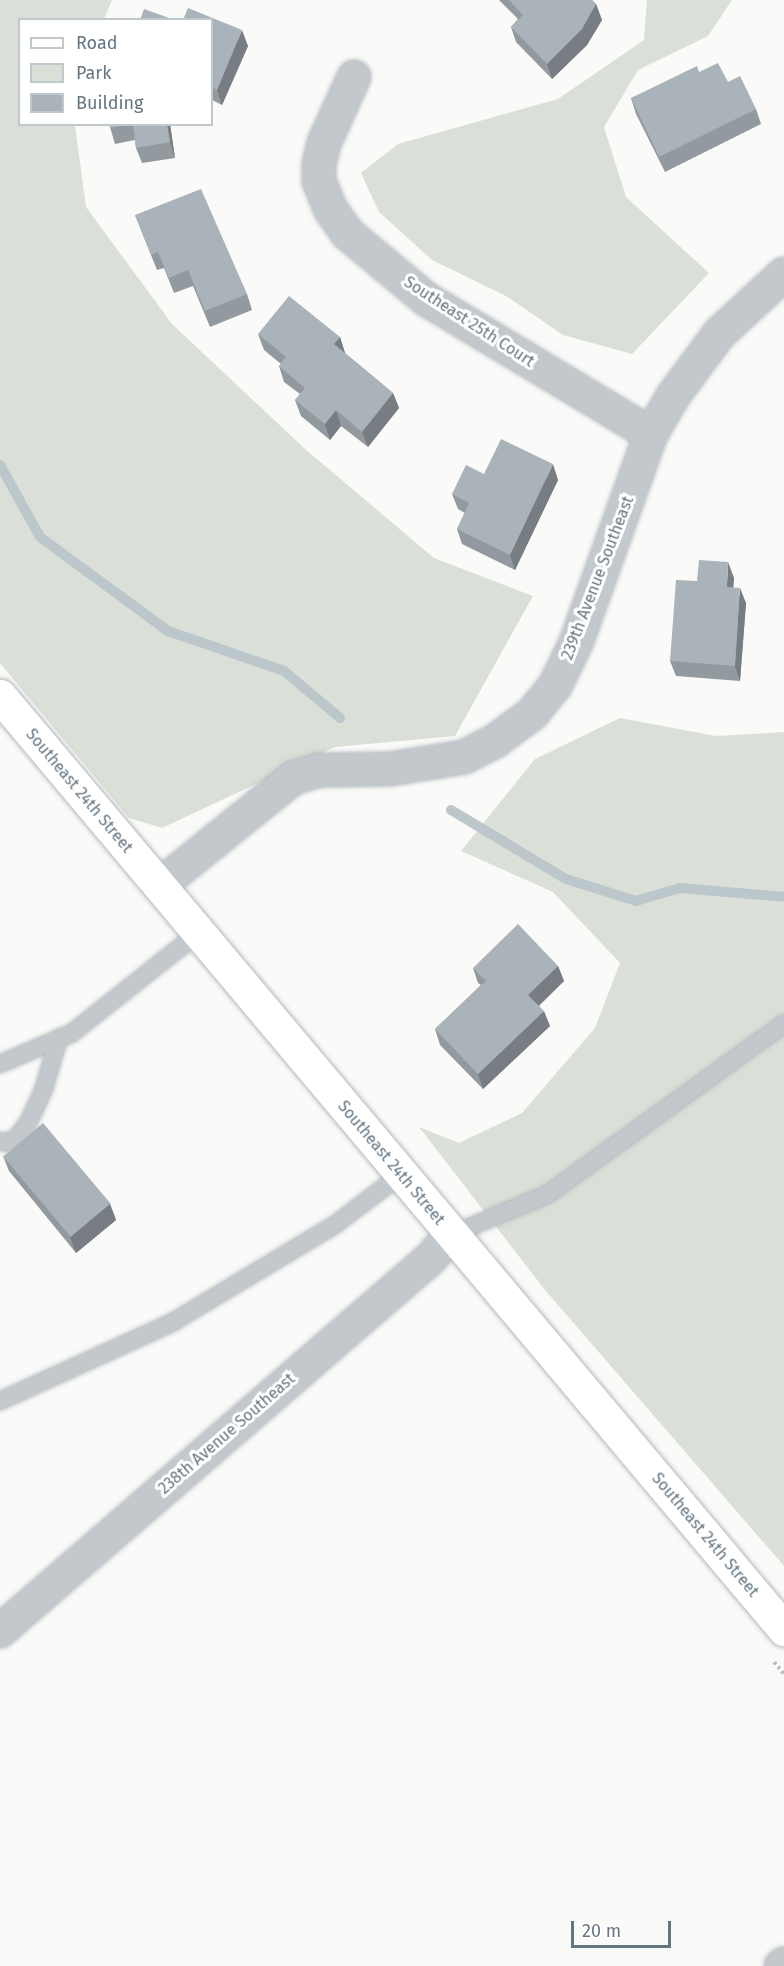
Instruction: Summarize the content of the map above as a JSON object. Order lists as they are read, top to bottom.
{
  "streets": {
    "street": [
      "Southeast 25th Court",
      "239th Avenue Southeast",
      "Southeast 24th Street",
      "238th Avenue Southeast"
    ]
  },
  "crossings": [
    ["Southeast 25th Court", "239th Avenue Southeast"],
    ["239th Avenue Southeast", "Southeast 24th Street"],
    ["Southeast 24th Street", "238th Avenue Southeast"]
  ],
  "legend": ["Road", "Park", "Building"],
  "scale_bar": "20 m"
}
